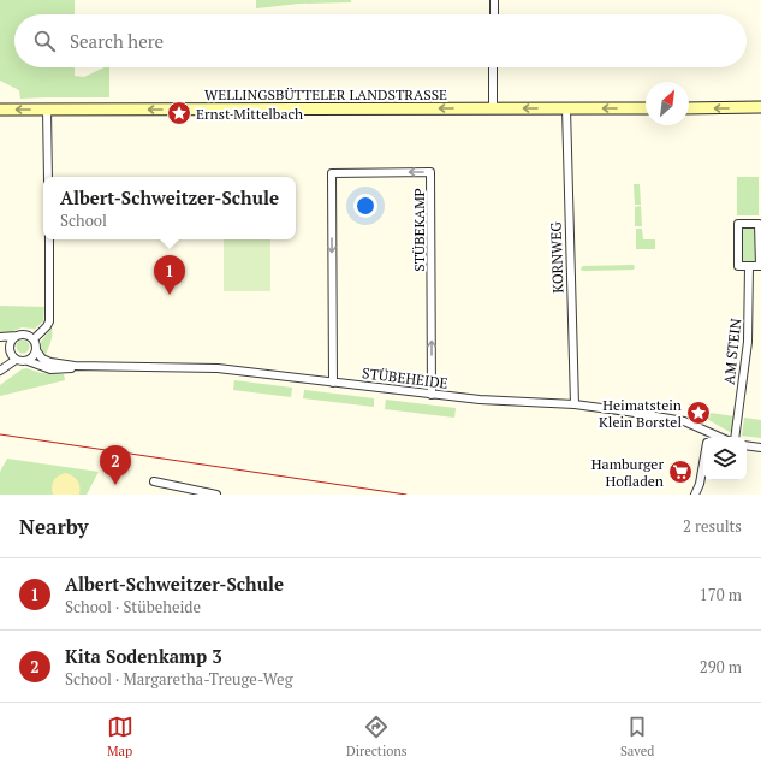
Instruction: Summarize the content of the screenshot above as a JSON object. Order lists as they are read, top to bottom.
{
  "streets": {
    "main road": ["WELLINGSBÜTTELER LANDSTRASSE"],
    "street": [
      "STÜBEKAMP",
      "KORNWEG",
      "AM STEIN",
      "STÜBEHEIDE"
    ]
  },
  "crossings": [
    ["WELLINGSBÜTTELER LANDSTRASSE", "KORNWEG"],
    ["STÜBEKAMP", "STÜBEHEIDE"],
    ["KORNWEG", "STÜBEHEIDE"]
  ],
  "one_way": ["WELLINGSBÜTTELER LANDSTRASSE"],
  "places": {
    "place": ["Ernst Mittelbach", "Heimatstein Klein Borstel"],
    "supermarket": ["Hamburger Hofladen"]
  },
  "north": "top right",
  "page": {
    "search": "Search here",
    "popup": ["Albert-Schweitzer-Schule", "School"],
    "pins": ["1", "2"],
    "heading": ["Nearby", "2 results"],
    "list": [
      {
        "mark": "1",
        "name": "Albert-Schweitzer-Schule",
        "note": "School · Stübeheide",
        "value": "170 m"
      },
      {
        "mark": "2",
        "name": "Kita Sodenkamp 3",
        "note": "School · Margaretha-Treuge-Weg",
        "value": "290 m"
      }
    ],
    "nav": ["Map", "Directions", "Saved"]
  }
}
